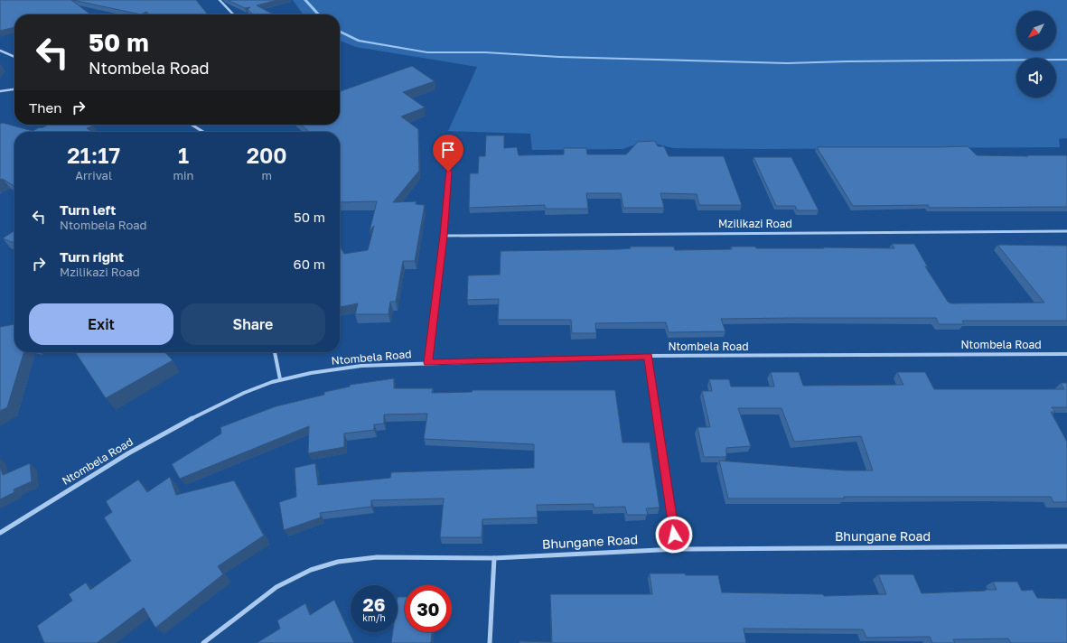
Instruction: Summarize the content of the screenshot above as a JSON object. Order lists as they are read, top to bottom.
{
  "streets": {
    "street": ["Mzilikazi Road", "Ntombela Road", "Bhungane Road"]
  },
  "north": "bottom left",
  "page": {
    "turn": ["50 m", "Ntombela Road"],
    "then": "Then",
    "eta": [
      "21:17",
      "Arrival",
      "1",
      "min",
      "200",
      "m"
    ],
    "list": [
      {
        "name": "Turn left",
        "note": "Ntombela Road",
        "value": "50 m"
      },
      {
        "name": "Turn right",
        "note": "Mzilikazi Road",
        "value": "60 m"
      }
    ],
    "buttons": ["Exit", "Share"],
    "speed": "26 km/h",
    "limit": "30"
  }
}
